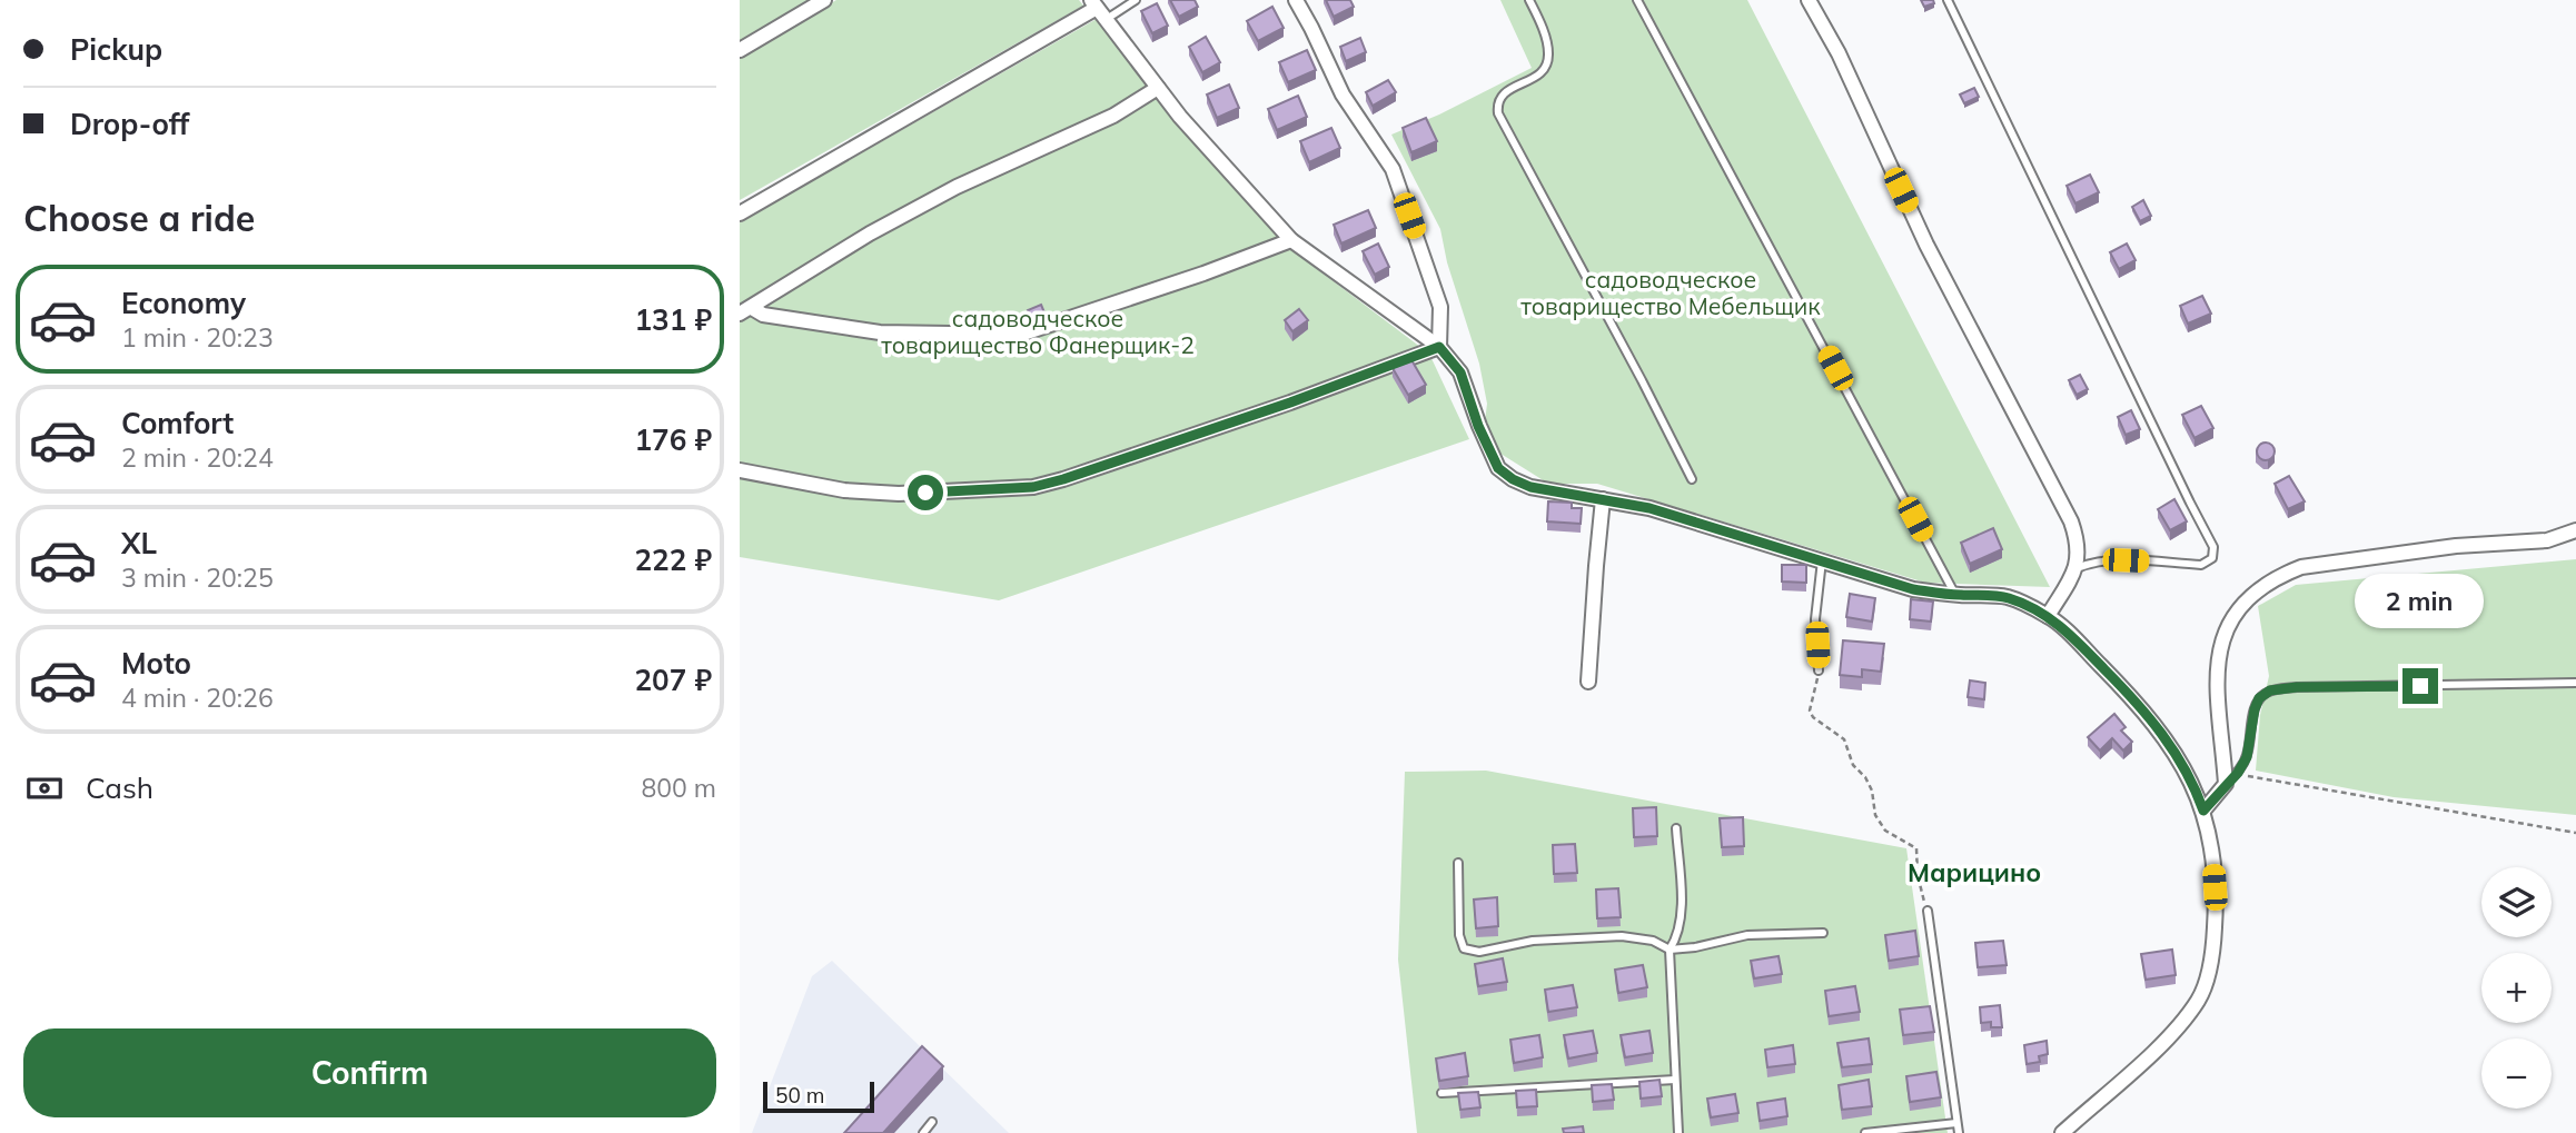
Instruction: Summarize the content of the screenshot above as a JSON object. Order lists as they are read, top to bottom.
{
  "districts": ["Марицино"],
  "parks": ["садоводческое товарищество Мебельщик", "садоводческое товарищество Фанерщик-2"],
  "scale_bar": "50 m",
  "page": {
    "banner": ["Pickup", "Drop-off"],
    "heading": "Choose a ride",
    "list": [
      {
        "name": "Economy",
        "note": "1 min · 20:23",
        "value": "131 ₽"
      },
      {
        "name": "Comfort",
        "note": "2 min · 20:24",
        "value": "176 ₽"
      },
      {
        "name": "XL",
        "note": "3 min · 20:25",
        "value": "222 ₽"
      },
      {
        "name": "Moto",
        "note": "4 min · 20:26",
        "value": "207 ₽"
      }
    ],
    "bubble": "2 min",
    "pay": ["Cash", "800 m"],
    "map_buttons": ["+", "−"],
    "buttons": "Confirm",
    "scale": "50 m"
  }
}
